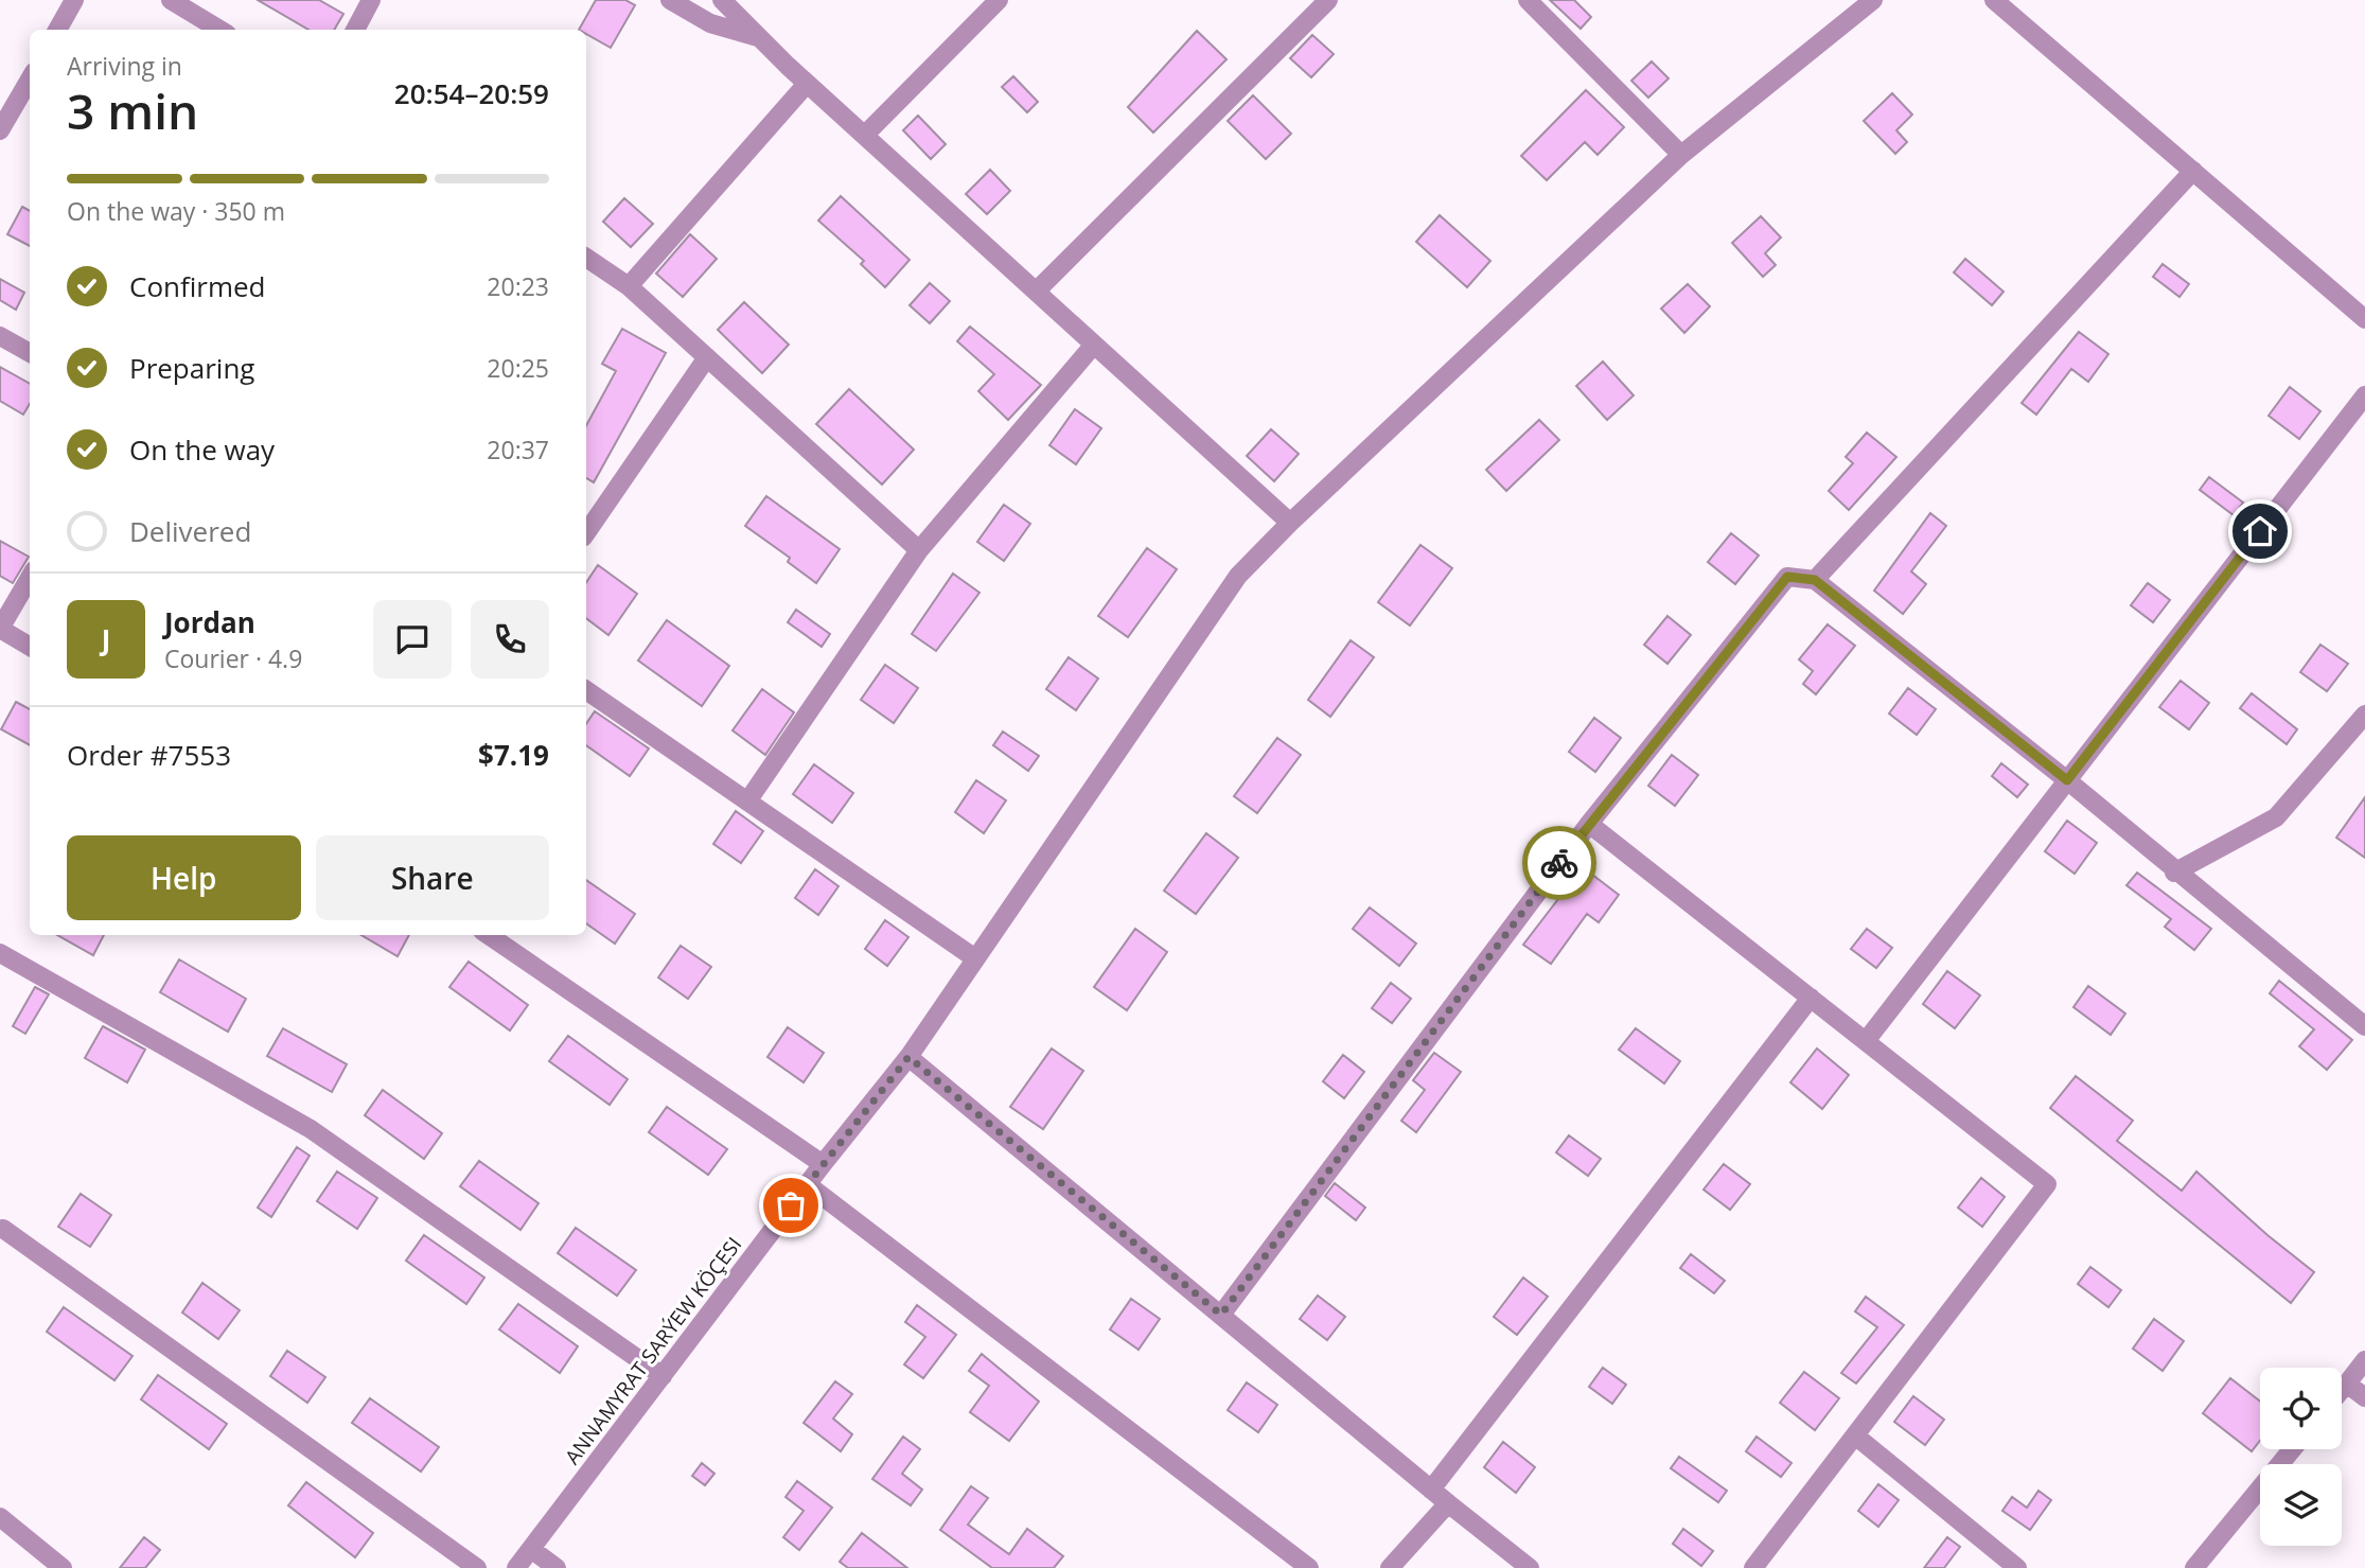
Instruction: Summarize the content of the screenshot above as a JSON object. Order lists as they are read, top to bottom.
{
  "streets": {
    "street": ["ANNAMYRAT SARÝEW KÖÇESI"]
  },
  "page": {
    "heading": ["3 min", "Arriving in", "20:54–20:59"],
    "panel": [
      "Jordan",
      "Courier · 4.9",
      "Order #7553",
      "$7.19"
    ],
    "bar": "On the way · 350 m",
    "list": [
      ["Confirmed", "20:23"],
      ["Preparing", "20:25"],
      ["On the way", "20:37"],
      "Delivered"
    ],
    "round": "J",
    "buttons": ["Help", "Share"]
  }
}
